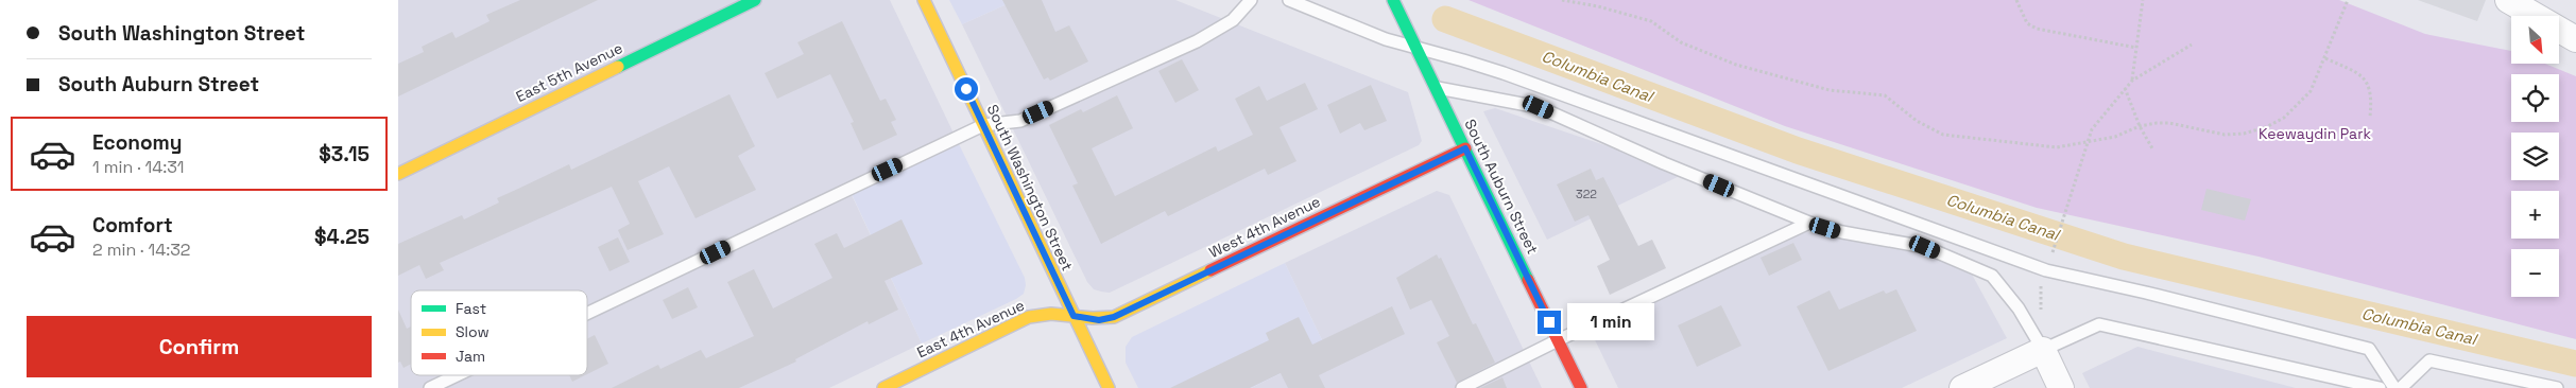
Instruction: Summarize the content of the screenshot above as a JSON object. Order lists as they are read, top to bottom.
{
  "streets": {
    "street": [
      "East 5th Avenue",
      "South Auburn Street",
      "South Washington Street",
      "West 4th Avenue",
      "East 4th Avenue"
    ]
  },
  "crossings": [
    ["South Auburn Street", "West 4th Avenue"],
    ["South Washington Street", "West 4th Avenue"],
    ["South Washington Street", "East 4th Avenue"],
    ["West 4th Avenue", "East 4th Avenue"]
  ],
  "water": ["Columbia Canal"],
  "parks": ["Keewaydin Park"],
  "house_numbers": ["322"],
  "legend": ["Fast", "Slow", "Jam"],
  "north": "bottom right",
  "page": {
    "banner": ["South Washington Street", "South Auburn Street"],
    "map_buttons": ["+", "−"],
    "list": [
      {
        "name": "Economy",
        "note": "1 min · 14:31",
        "value": "$3.15"
      },
      {
        "name": "Comfort",
        "note": "2 min · 14:32",
        "value": "$4.25"
      }
    ],
    "bubble": "1 min",
    "buttons": "Confirm"
  }
}
